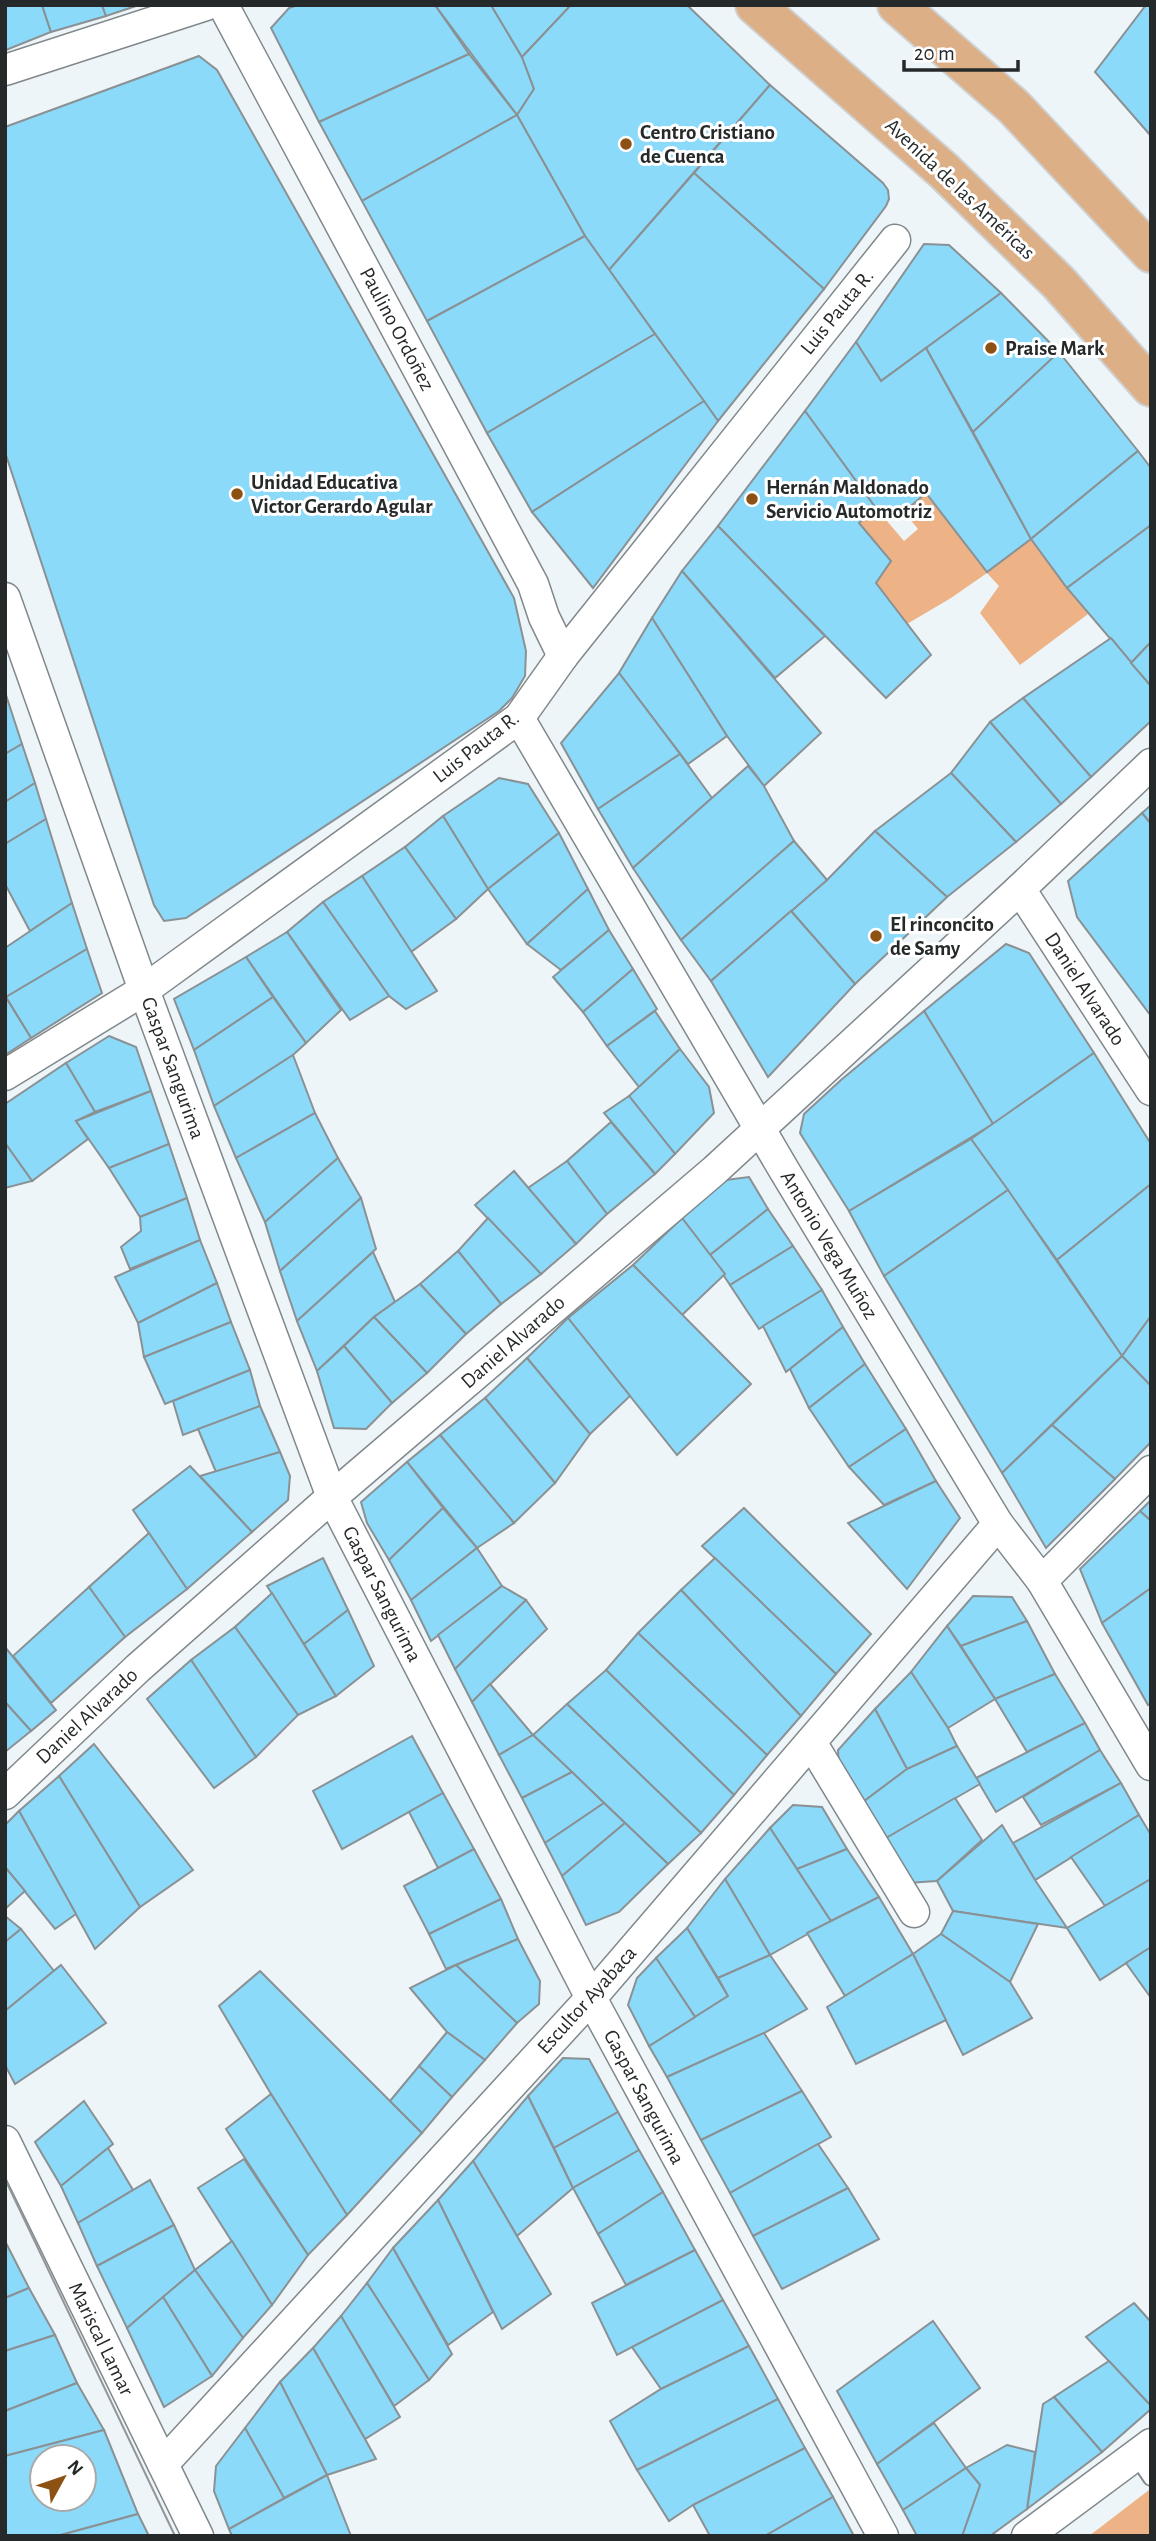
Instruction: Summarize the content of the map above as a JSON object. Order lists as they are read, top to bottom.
{
  "streets": {
    "main road": ["Avenida de las Américas"],
    "street": [
      "Luis Pauta R.",
      "Paulino Ordoñez",
      "Daniel Alvarado",
      "Gaspar Sangurima",
      "Antonio Vega Muñoz",
      "Escultor Ayabaca",
      "Mariscal Lamar"
    ]
  },
  "crossings": [
    ["Luis Pauta R.", "Paulino Ordoñez"],
    ["Luis Pauta R.", "Gaspar Sangurima"],
    ["Luis Pauta R.", "Antonio Vega Muñoz"],
    ["Daniel Alvarado", "Gaspar Sangurima"],
    ["Daniel Alvarado", "Antonio Vega Muñoz"],
    ["Gaspar Sangurima", "Escultor Ayabaca"],
    ["Antonio Vega Muñoz", "Escultor Ayabaca"],
    ["Escultor Ayabaca", "Mariscal Lamar"]
  ],
  "places": [
    "Centro Cristiano de Cuenca",
    "Praise Mark",
    "Unidad Educativa Victor Gerardo Agular",
    "Hernán Maldonado Servicio Automotriz",
    "El rinconcito de Samy"
  ],
  "scale_bar": "20 m",
  "north": "top right"
}
